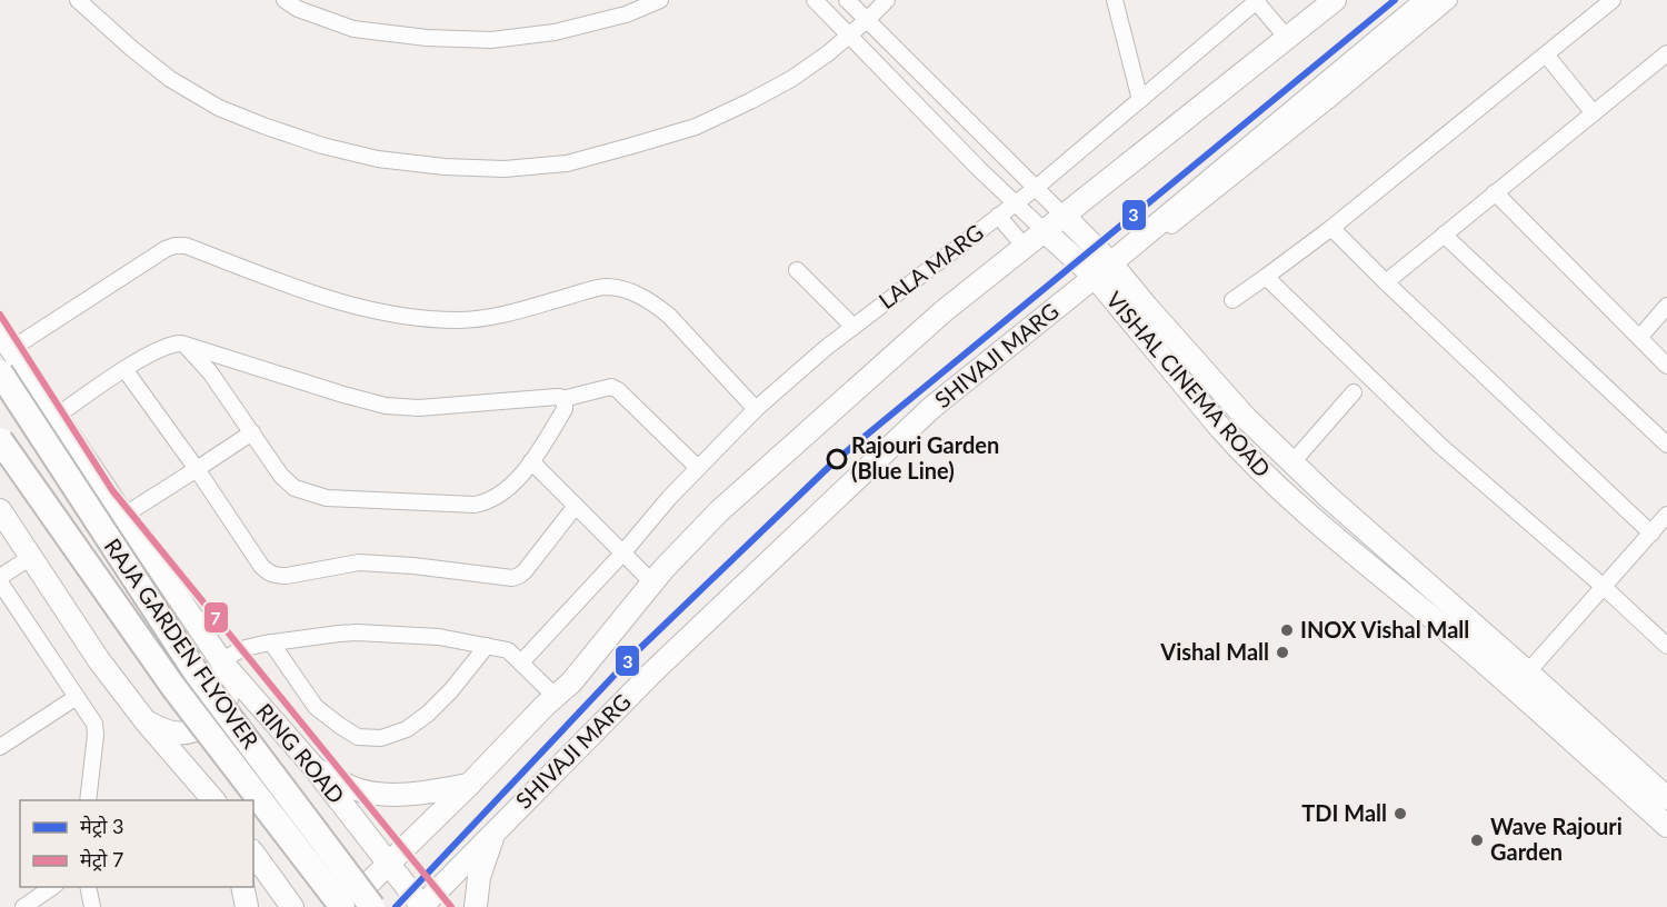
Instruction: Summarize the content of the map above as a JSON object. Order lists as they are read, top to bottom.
{
  "streets": {
    "main road": [
      "SHIVAJI MARG",
      "VISHAL CINEMA ROAD",
      "RAJA GARDEN FLYOVER",
      "RING ROAD"
    ],
    "street": ["LALA MARG"]
  },
  "crossings": [
    ["SHIVAJI MARG", "VISHAL CINEMA ROAD"],
    ["SHIVAJI MARG", "RING ROAD"]
  ],
  "places": [
    "Rajouri Garden (Blue Line)",
    "INOX Vishal Mall",
    "Vishal Mall",
    "TDI Mall",
    "Wave Rajouri Garden"
  ],
  "lines": ["metro line 3", "metro line 7"],
  "legend": ["मेट्रो 3", "मेट्रो 7"]
}
